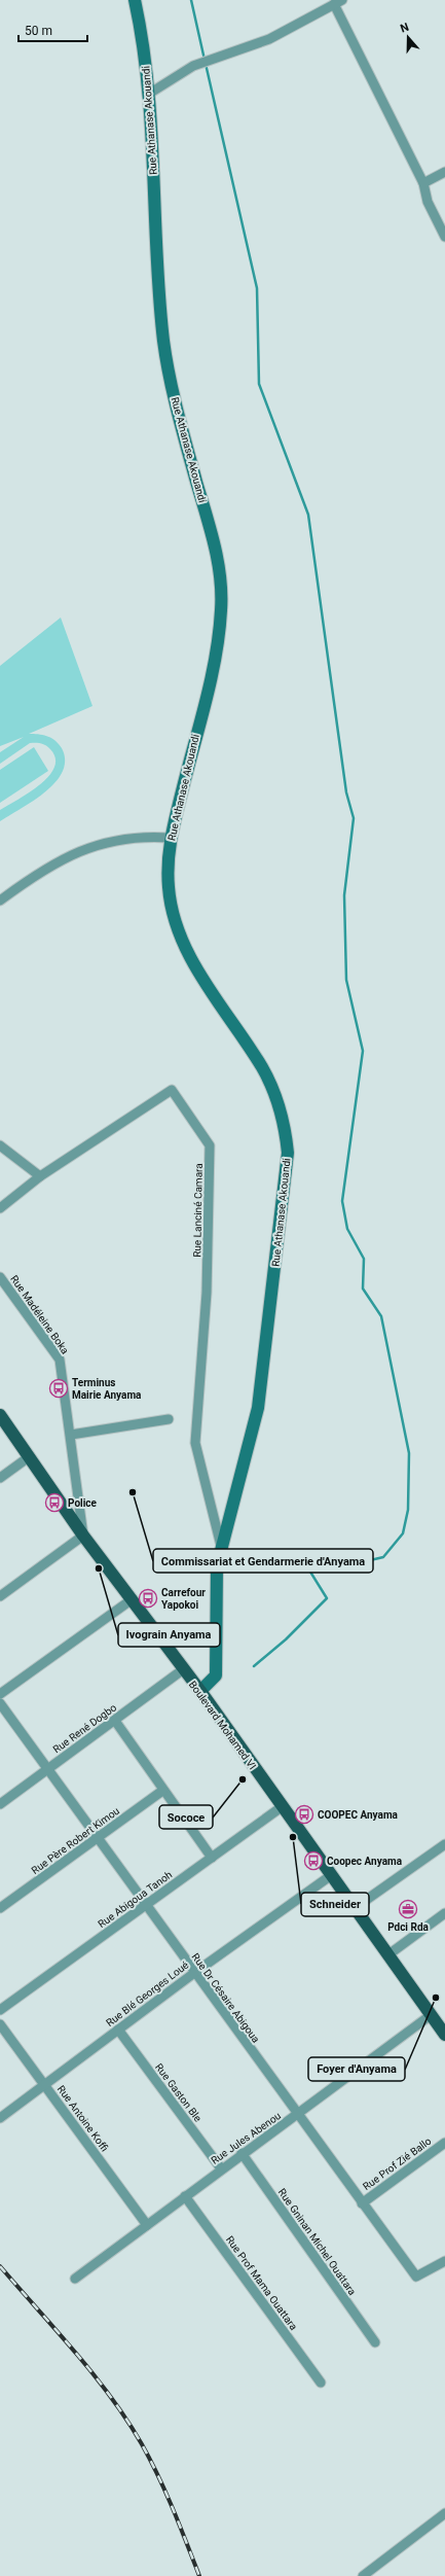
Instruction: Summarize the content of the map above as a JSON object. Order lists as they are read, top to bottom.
{
  "streets": {
    "main road": ["Boulevard Mohamed VI"],
    "street": [
      "Rue Athanase Akouandi",
      "Rue Lanciné Camara",
      "Rue Madéleine Boka",
      "Rue René Dogbo",
      "Rue Père Robert Kimou",
      "Rue Abigoua Tanoh",
      "Rue Blé Georges Loué",
      "Rue Dr Césaire Abigoua",
      "Rue Gaston Ble",
      "Rue Antoine Koffi",
      "Rue Jules Abenou",
      "Rue Prof Zié Ballo",
      "Rue Gninan Michel Ouattara",
      "Rue Prof Mama Ouattara"
    ]
  },
  "crossings": [
    ["Rue Athanase Akouandi", "Rue Lanciné Camara"],
    ["Rue Athanase Akouandi", "Boulevard Mohamed VI"],
    ["Rue Madéleine Boka", "Boulevard Mohamed VI"],
    ["Boulevard Mohamed VI", "Rue René Dogbo"],
    ["Boulevard Mohamed VI", "Rue Abigoua Tanoh"],
    ["Boulevard Mohamed VI", "Rue Blé Georges Loué"],
    ["Boulevard Mohamed VI", "Rue Jules Abenou"],
    ["Rue René Dogbo", "Rue Dr Césaire Abigoua"],
    ["Rue Père Robert Kimou", "Rue Dr Césaire Abigoua"],
    ["Rue Abigoua Tanoh", "Rue Dr Césaire Abigoua"],
    ["Rue Blé Georges Loué", "Rue Dr Césaire Abigoua"],
    ["Rue Blé Georges Loué", "Rue Gaston Ble"],
    ["Rue Blé Georges Loué", "Rue Antoine Koffi"],
    ["Rue Dr Césaire Abigoua", "Rue Jules Abenou"],
    ["Rue Dr Césaire Abigoua", "Rue Prof Zié Ballo"],
    ["Rue Gaston Ble", "Rue Jules Abenou"],
    ["Rue Antoine Koffi", "Rue Jules Abenou"],
    ["Rue Jules Abenou", "Rue Gninan Michel Ouattara"],
    ["Rue Jules Abenou", "Rue Prof Mama Ouattara"]
  ],
  "places": {
    "bus stop": [
      "Terminus Mairie Anyama",
      "Police",
      "Carrefour Yapokoi",
      "COOPEC Anyama",
      "Coopec Anyama"
    ],
    "other": [
      "Commissariat et Gendarmerie d'Anyama",
      "Ivograin Anyama",
      "Sococe",
      "Schneider",
      "Foyer d'Anyama"
    ],
    "office": ["Pdci Rda"]
  },
  "scale_bar": "50 m",
  "north": "top"
}
